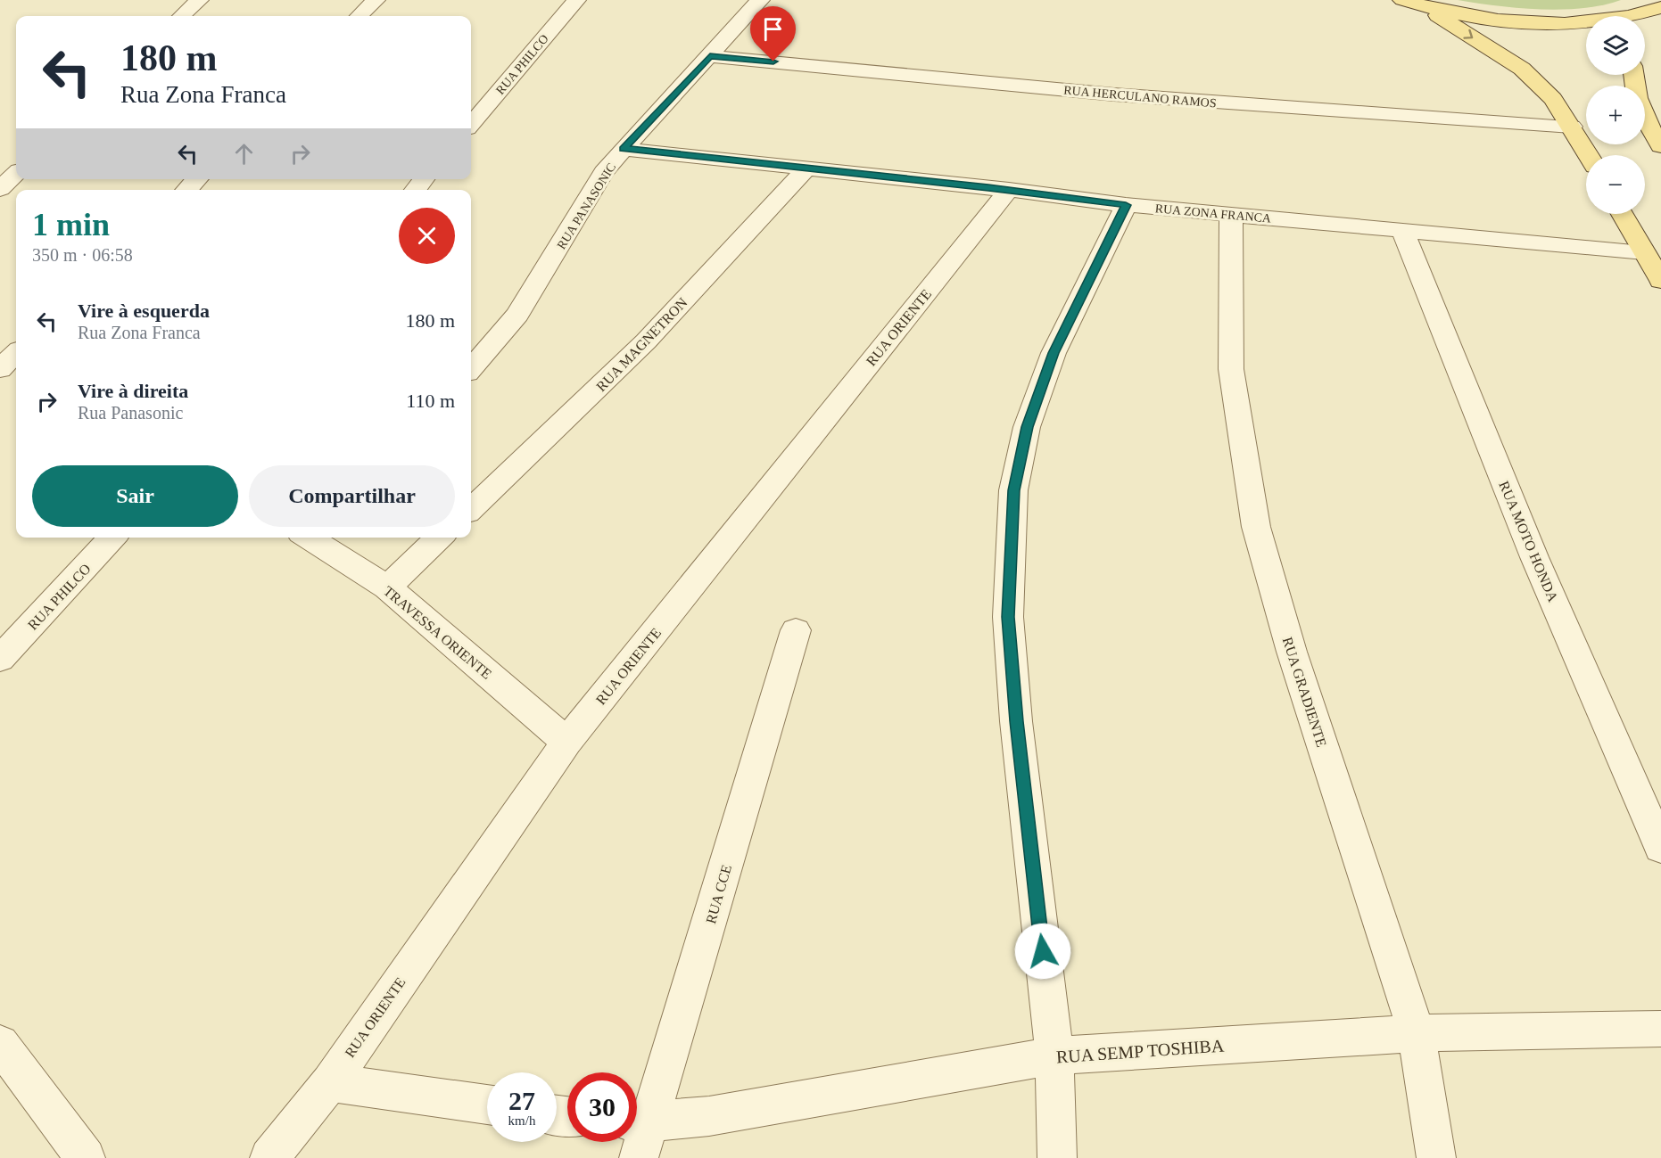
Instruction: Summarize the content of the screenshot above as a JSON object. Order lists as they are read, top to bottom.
{
  "streets": {
    "street": [
      "RUA PHILCO",
      "RUA HERCULANO RAMOS",
      "RUA PANASONIC",
      "RUA ZONA FRANCA",
      "RUA ORIENTE",
      "RUA MAGNETRON",
      "RUA MOTO HONDA",
      "TRAVESSA ORIENTE",
      "RUA GRADIENTE",
      "RUA CCE",
      "RUA SEMP TOSHIBA"
    ]
  },
  "crossings": [
    ["RUA HERCULANO RAMOS", "RUA PANASONIC"],
    ["RUA PANASONIC", "RUA ZONA FRANCA"],
    ["RUA ZONA FRANCA", "RUA ORIENTE"],
    ["RUA ZONA FRANCA", "RUA MAGNETRON"],
    ["RUA ZONA FRANCA", "RUA MOTO HONDA"],
    ["RUA ZONA FRANCA", "RUA GRADIENTE"],
    ["RUA ORIENTE", "TRAVESSA ORIENTE"],
    ["RUA GRADIENTE", "RUA SEMP TOSHIBA"],
    ["RUA CCE", "RUA SEMP TOSHIBA"]
  ],
  "page": {
    "map_buttons": ["+", "−"],
    "turn": ["180 m", "Rua Zona Franca"],
    "heading": ["1 min", "350 m · 06:58"],
    "list": [
      {
        "name": "Vire à esquerda",
        "note": "Rua Zona Franca",
        "value": "180 m"
      },
      {
        "name": "Vire à direita",
        "note": "Rua Panasonic",
        "value": "110 m"
      }
    ],
    "buttons": ["Sair", "Compartilhar"],
    "speed": "27 km/h",
    "limit": "30"
  }
}
